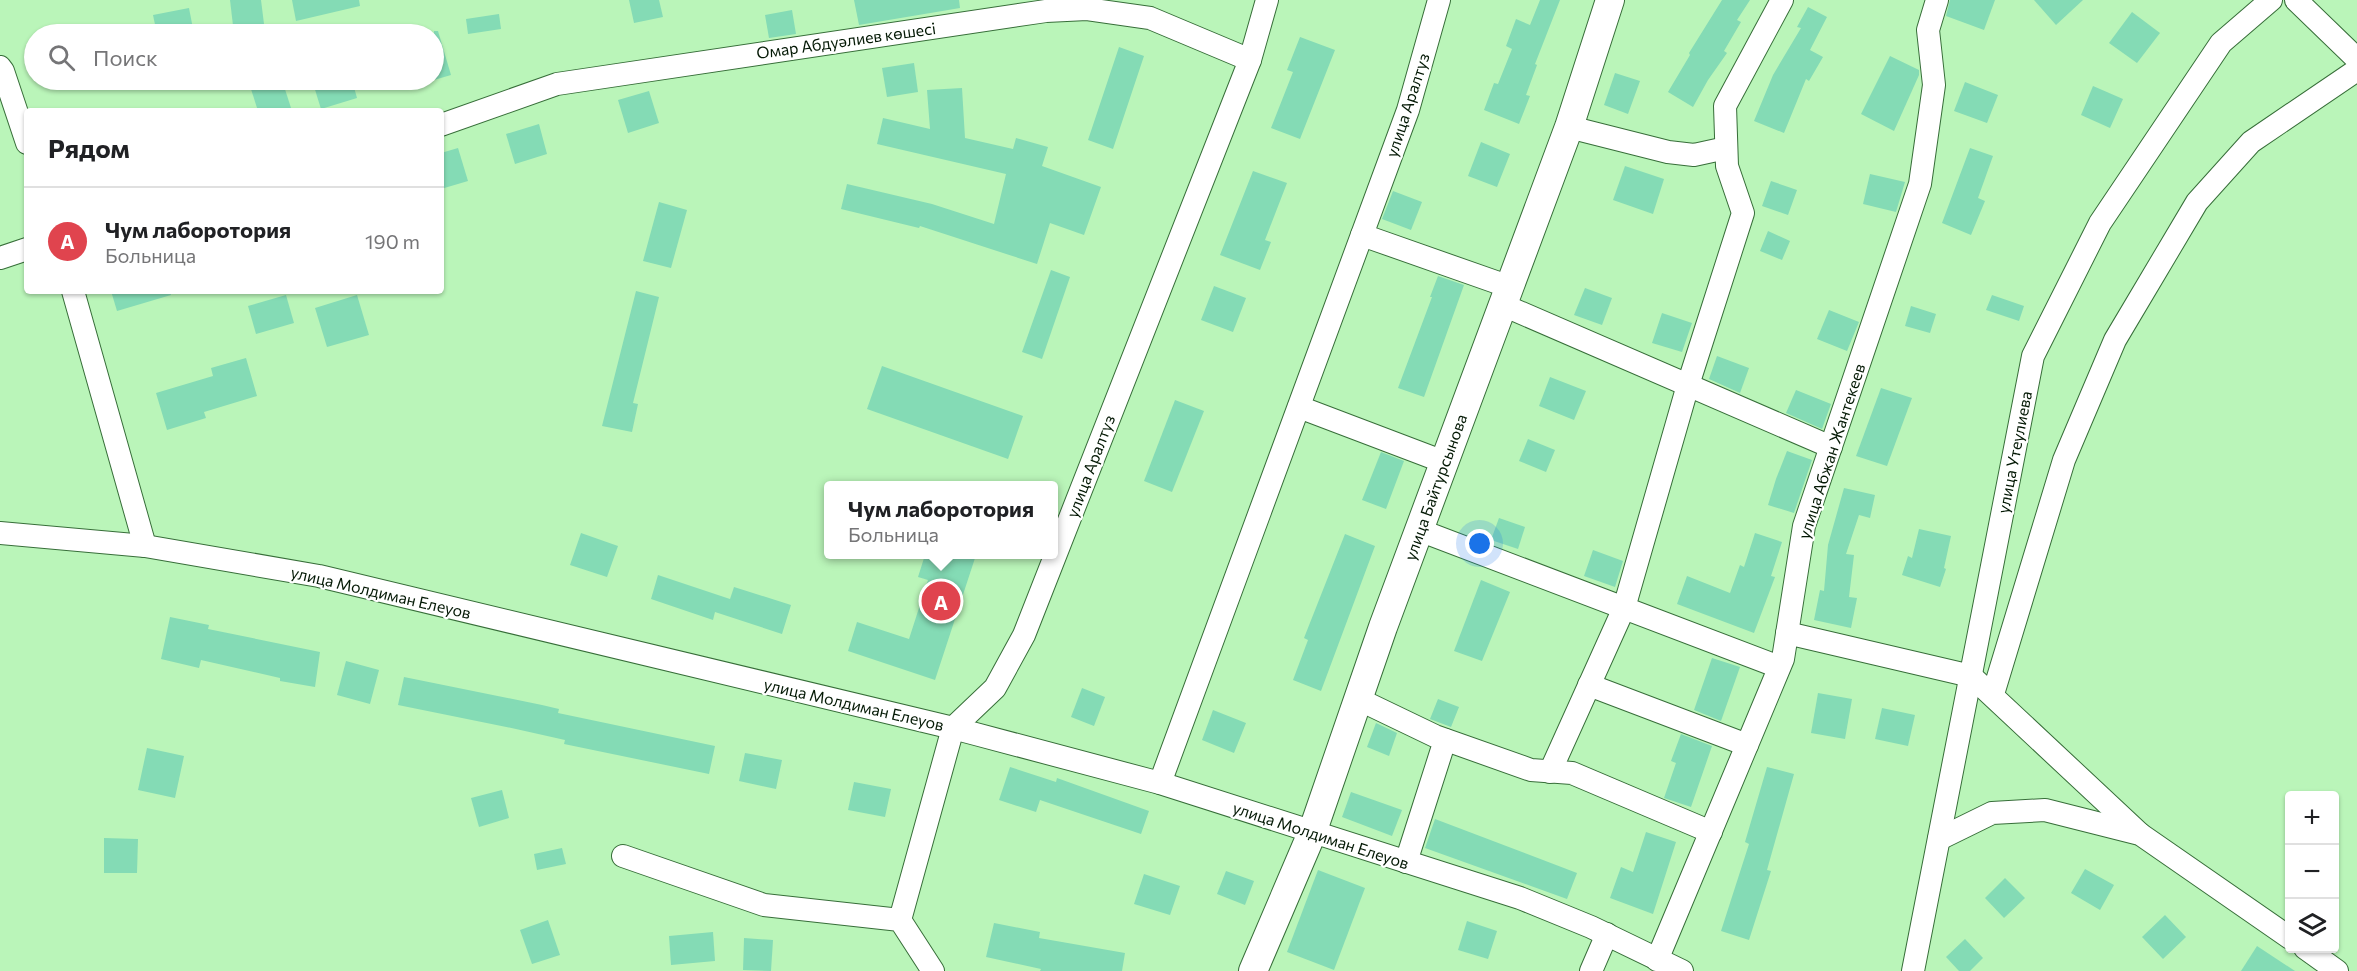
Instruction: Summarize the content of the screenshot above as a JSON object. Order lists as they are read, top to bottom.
{
  "streets": {
    "street": [
      "Омар Абдуәлиев көшесі",
      "улица Аралтуз",
      "улица Абжан Жантекеев",
      "улица Утеулиева",
      "улица Байтурсынова",
      "улица Молдиман Елеуов"
    ]
  },
  "crossings": [
    ["Омар Абдуәлиев көшесі", "улица Аралтуз"],
    ["улица Аралтуз", "улица Молдиман Елеуов"],
    ["улица Абжан Жантекеев", "улица Молдиман Елеуов"],
    ["улица Байтурсынова", "улица Молдиман Елеуов"]
  ],
  "page": {
    "search": "Поиск",
    "heading": "Рядом",
    "list": [
      {
        "mark": "A",
        "name": "Чум лаборотория",
        "note": "Больница",
        "value": "190 m"
      }
    ],
    "popup": ["Чум лаборотория", "Больница"],
    "pins": "A",
    "map_buttons": ["+", "−"]
  }
}
